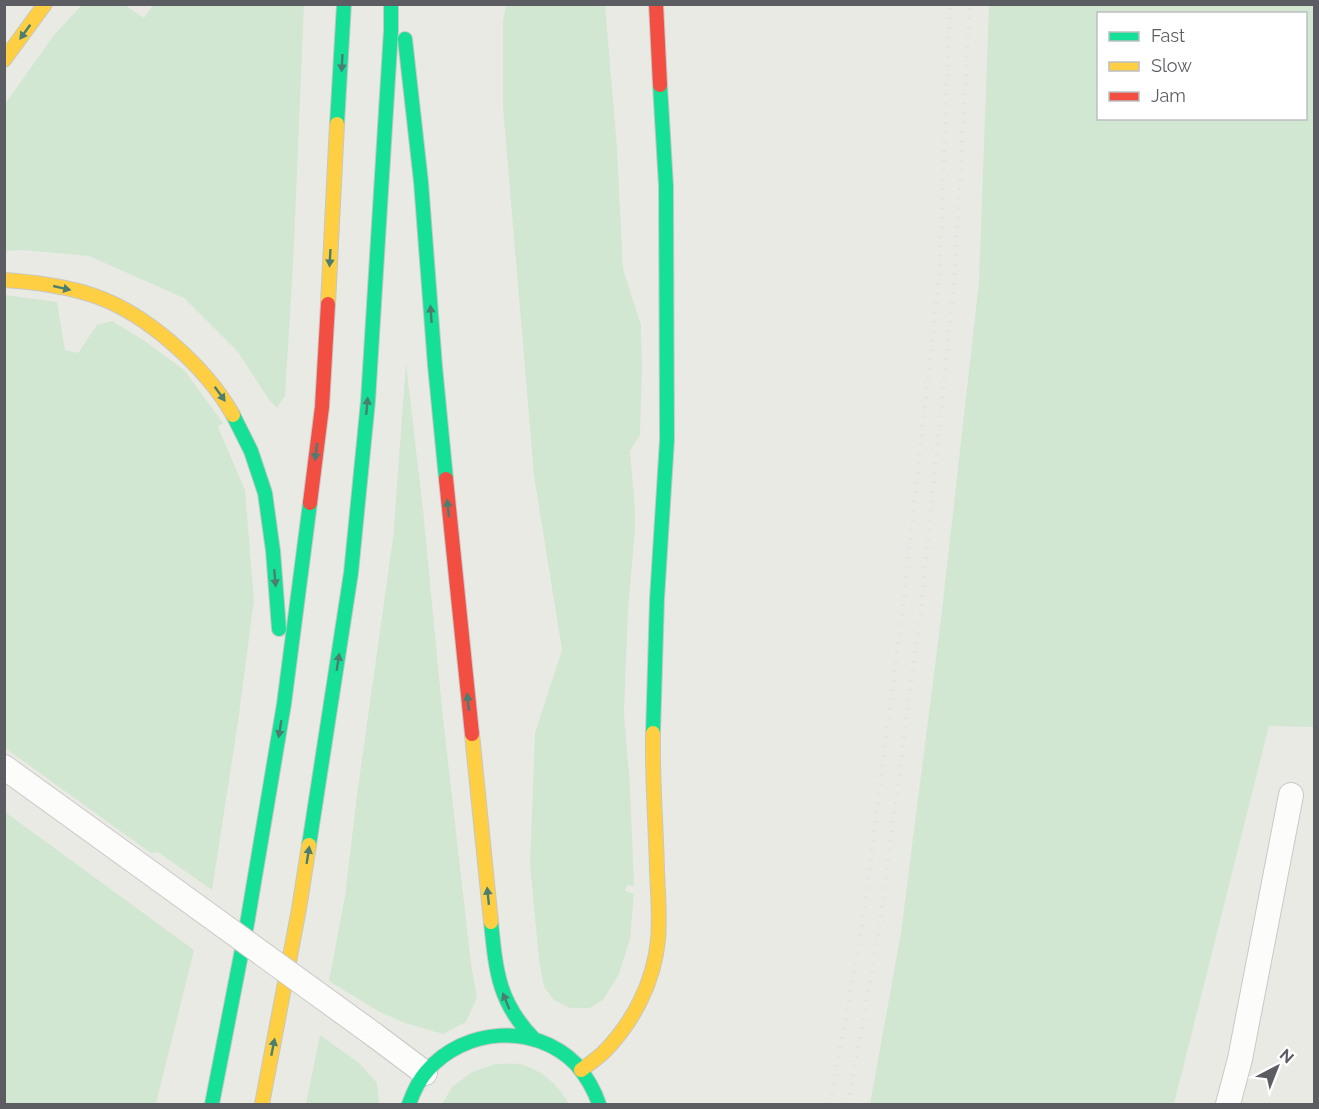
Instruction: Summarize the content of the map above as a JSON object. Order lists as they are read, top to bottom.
{
  "legend": ["Fast", "Slow", "Jam"],
  "north": "top right"
}
